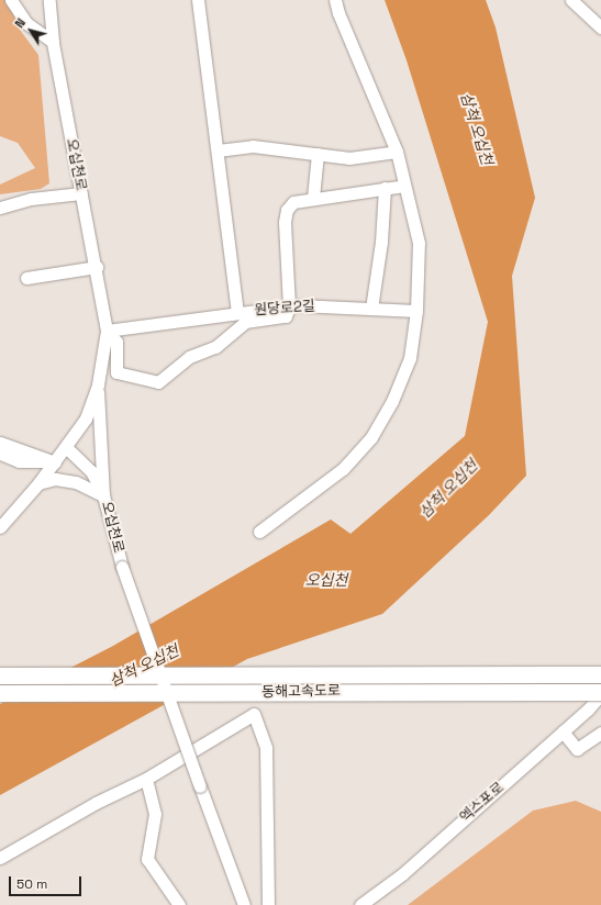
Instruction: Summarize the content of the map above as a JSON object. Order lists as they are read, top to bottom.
{
  "streets": {
    "highway": ["동해고속도로"],
    "street": ["오십천로", "원당로2길", "엑스포로"]
  },
  "crossings": [
    ["동해고속도로", "엑스포로"]
  ],
  "water": ["삼척 오십천", "오십천"],
  "scale_bar": "50 m",
  "north": "top left"
}
